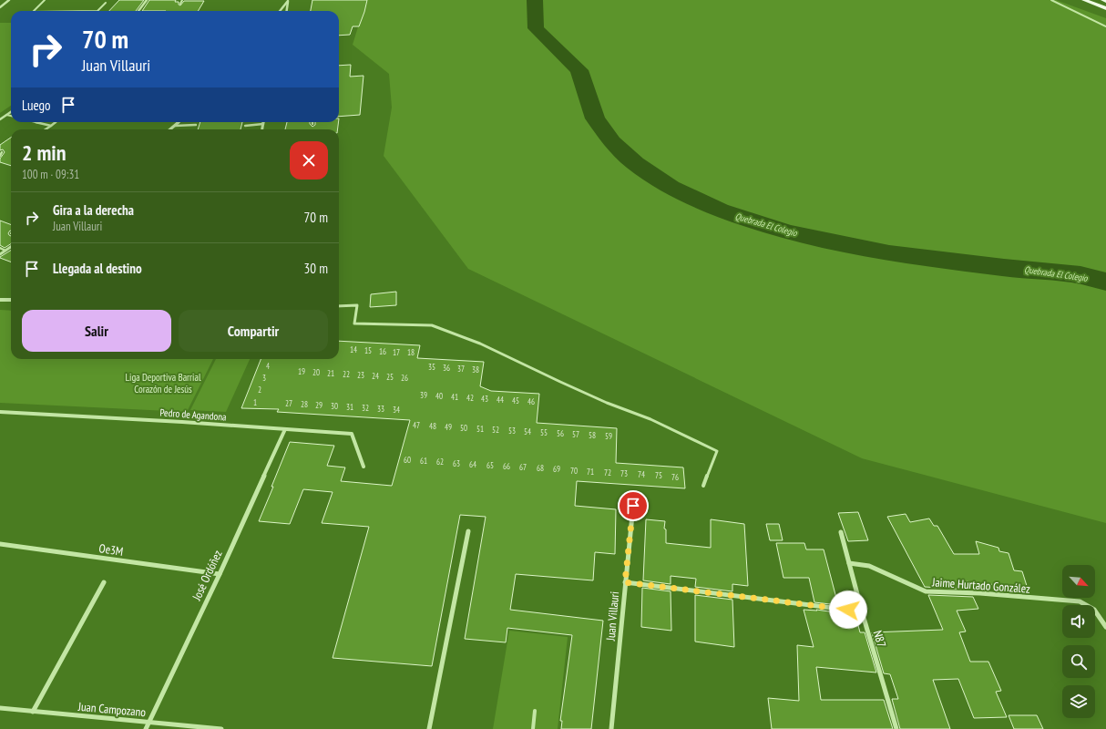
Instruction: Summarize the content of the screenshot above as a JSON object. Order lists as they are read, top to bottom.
{
  "streets": {
    "street": [
      "Pedro de Agandona",
      "Oe3M",
      "José Ordóñez",
      "Jaime Hurtado González",
      "Juan Villauri",
      "N87",
      "Juan Campozano"
    ]
  },
  "crossings": [
    ["Pedro de Agandona", "José Ordóñez"],
    ["Oe3M", "José Ordóñez"],
    ["José Ordóñez", "Juan Campozano"],
    ["Jaime Hurtado González", "N87"]
  ],
  "water": ["Quebrada El Colegio"],
  "parks": ["Liga Deportiva Barrial Corazón de Jesús"],
  "house_numbers": [
    "14",
    "15",
    "16",
    "17",
    "18",
    "4",
    "35",
    "36",
    "37",
    "38",
    "19",
    "20",
    "21",
    "22",
    "23",
    "24",
    "25",
    "3",
    "26",
    "2",
    "39",
    "40",
    "41",
    "42",
    "43",
    "44",
    "45",
    "46",
    "1",
    "27",
    "28",
    "29",
    "30",
    "31",
    "32",
    "33",
    "34",
    "47",
    "48",
    "49",
    "50",
    "51",
    "52",
    "53",
    "54",
    "55",
    "56",
    "57",
    "58",
    "59",
    "60",
    "61",
    "62",
    "63",
    "64",
    "65",
    "66",
    "67",
    "68",
    "69",
    "70",
    "71",
    "72",
    "73",
    "74",
    "75",
    "76"
  ],
  "north": "bottom right",
  "page": {
    "turn": ["70 m", "Juan Villauri"],
    "then": "Luego",
    "heading": ["2 min", "100 m · 09:31"],
    "list": [
      {
        "name": "Gira a la derecha",
        "note": "Juan Villauri",
        "value": "70 m"
      },
      {
        "name": "Llegada al destino",
        "value": "30 m"
      }
    ],
    "buttons": ["Salir", "Compartir"]
  }
}
